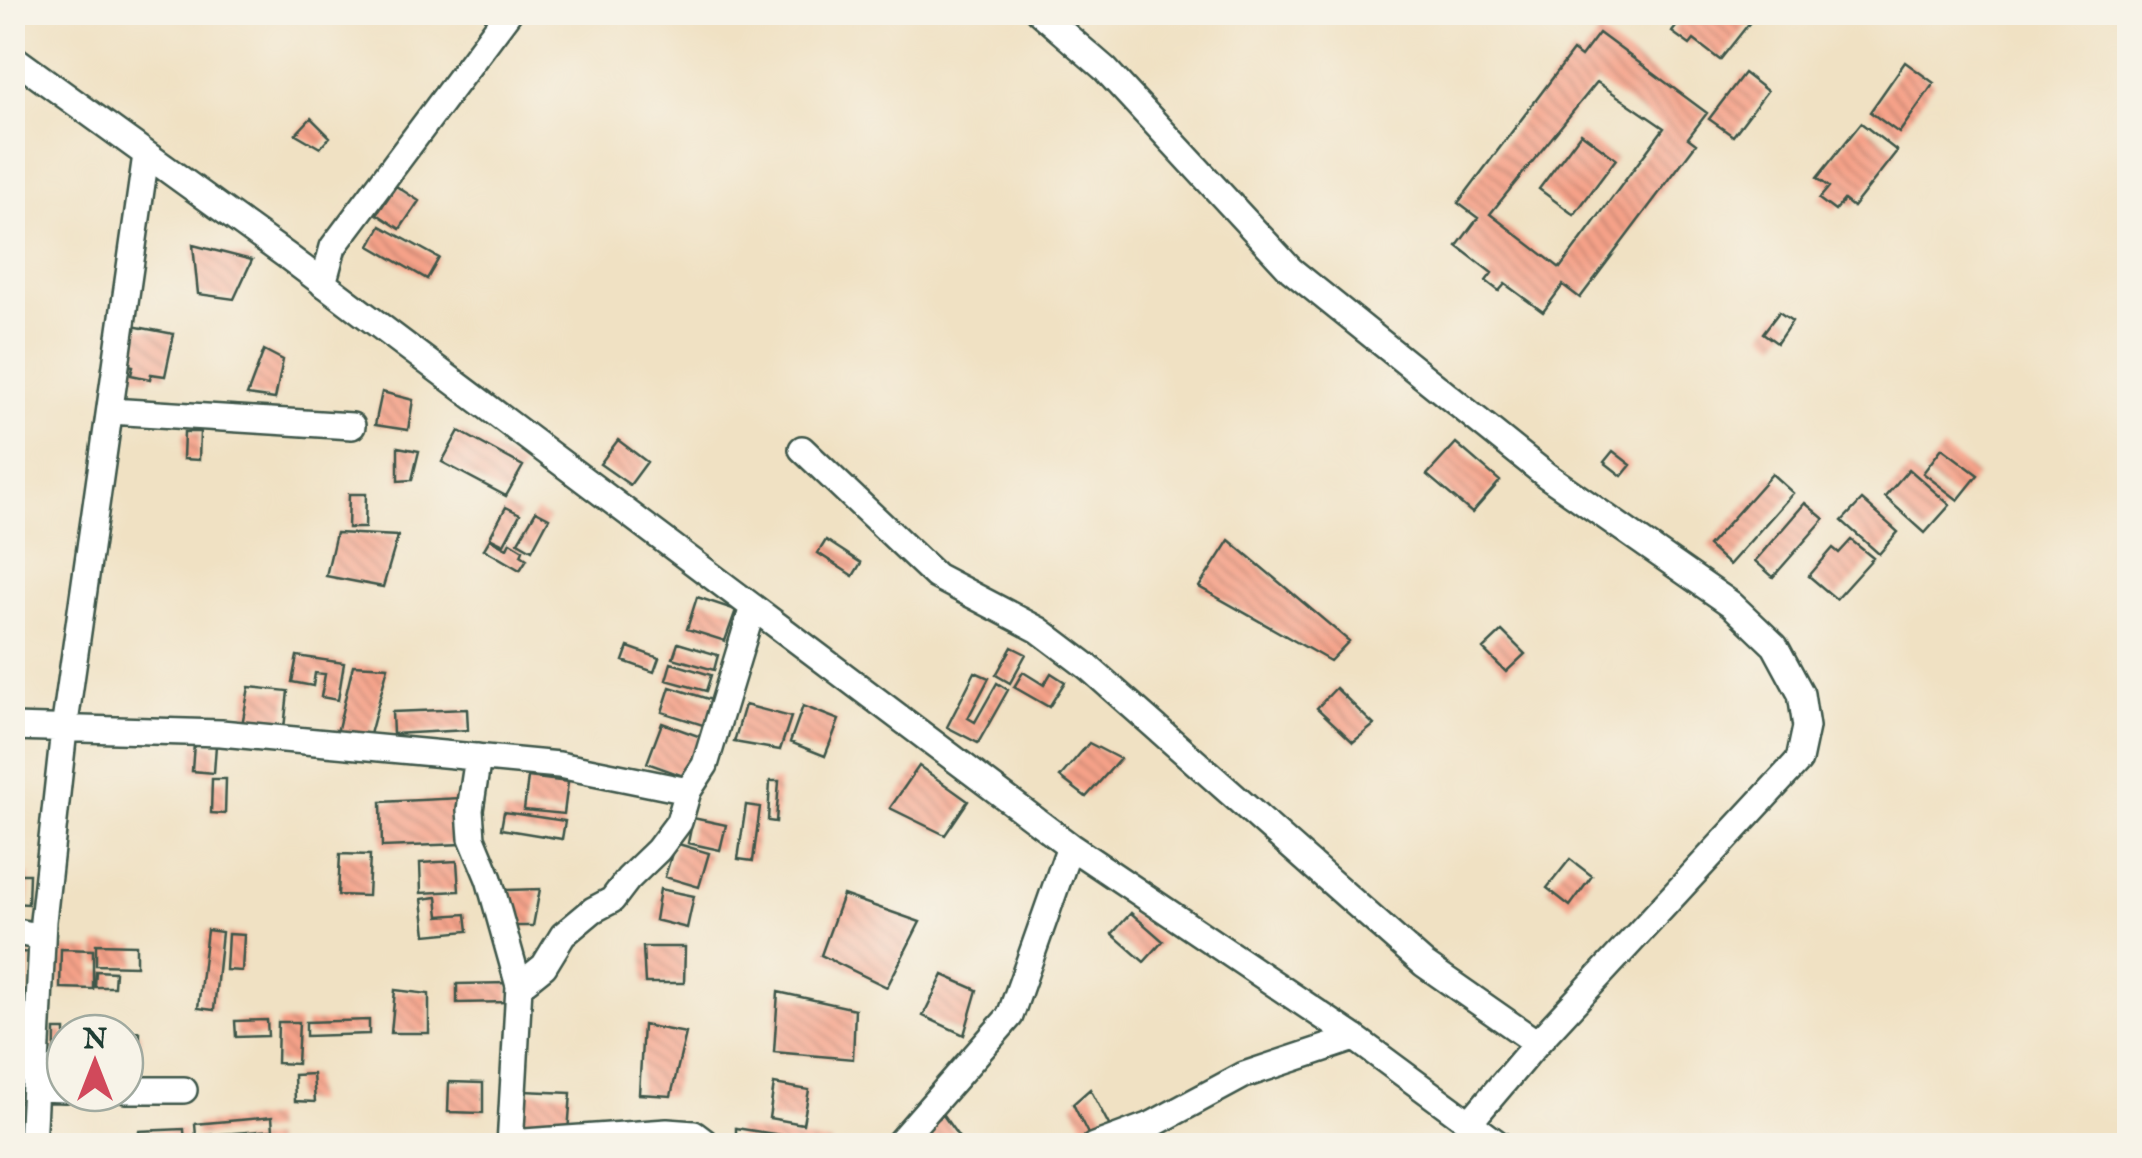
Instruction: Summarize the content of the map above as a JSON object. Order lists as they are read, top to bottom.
{
  "north": "top"
}
